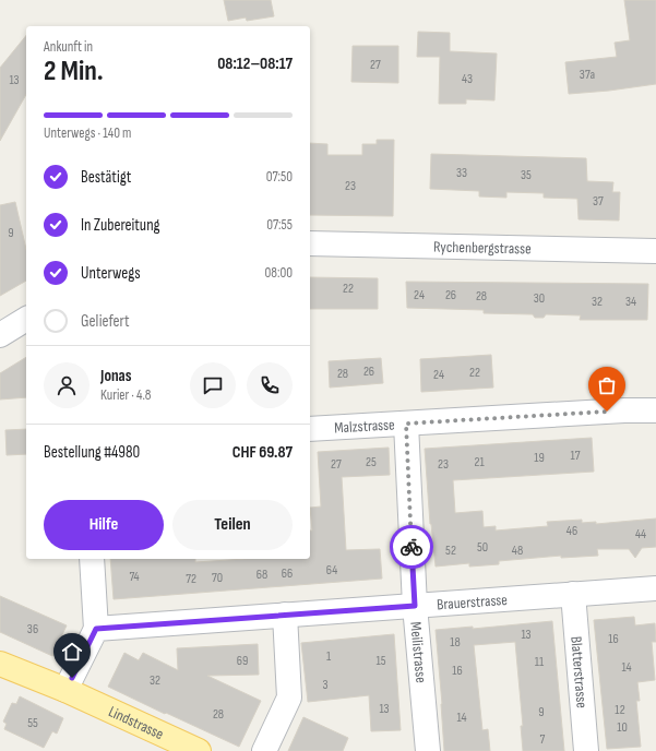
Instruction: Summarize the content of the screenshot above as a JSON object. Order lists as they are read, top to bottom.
{
  "streets": {
    "main road": ["Lindstrasse"],
    "street": [
      "Rychenbergstrasse",
      "Malzstrasse",
      "Brauerstrasse",
      "Meilistrasse",
      "Blatterstrasse"
    ]
  },
  "crossings": [
    ["Malzstrasse", "Meilistrasse"],
    ["Brauerstrasse", "Meilistrasse"],
    ["Brauerstrasse", "Blatterstrasse"]
  ],
  "house_numbers": [
    "27",
    "37a",
    "43",
    "13",
    "33",
    "35",
    "23",
    "37",
    "9",
    "22",
    "24",
    "26",
    "28",
    "30",
    "32",
    "34",
    "26",
    "22",
    "28",
    "24",
    "17",
    "19",
    "25",
    "21",
    "27",
    "23",
    "46",
    "44",
    "50",
    "52",
    "48",
    "64",
    "66",
    "68",
    "74",
    "70",
    "72",
    "36",
    "13",
    "16",
    "18",
    "1",
    "69",
    "15",
    "11",
    "14",
    "16",
    "32",
    "3",
    "13",
    "12",
    "9",
    "28",
    "14",
    "55",
    "10",
    "7"
  ],
  "page": {
    "heading": ["2 Min.", "Ankunft in", "08:12–08:17"],
    "panel": [
      "Jonas",
      "Kurier · 4.8",
      "Bestellung #4980",
      "CHF 69.87"
    ],
    "bar": "Unterwegs · 140 m",
    "list": [
      ["Bestätigt", "07:50"],
      ["In Zubereitung", "07:55"],
      ["Unterwegs", "08:00"],
      "Geliefert"
    ],
    "buttons": ["Hilfe", "Teilen"]
  }
}
